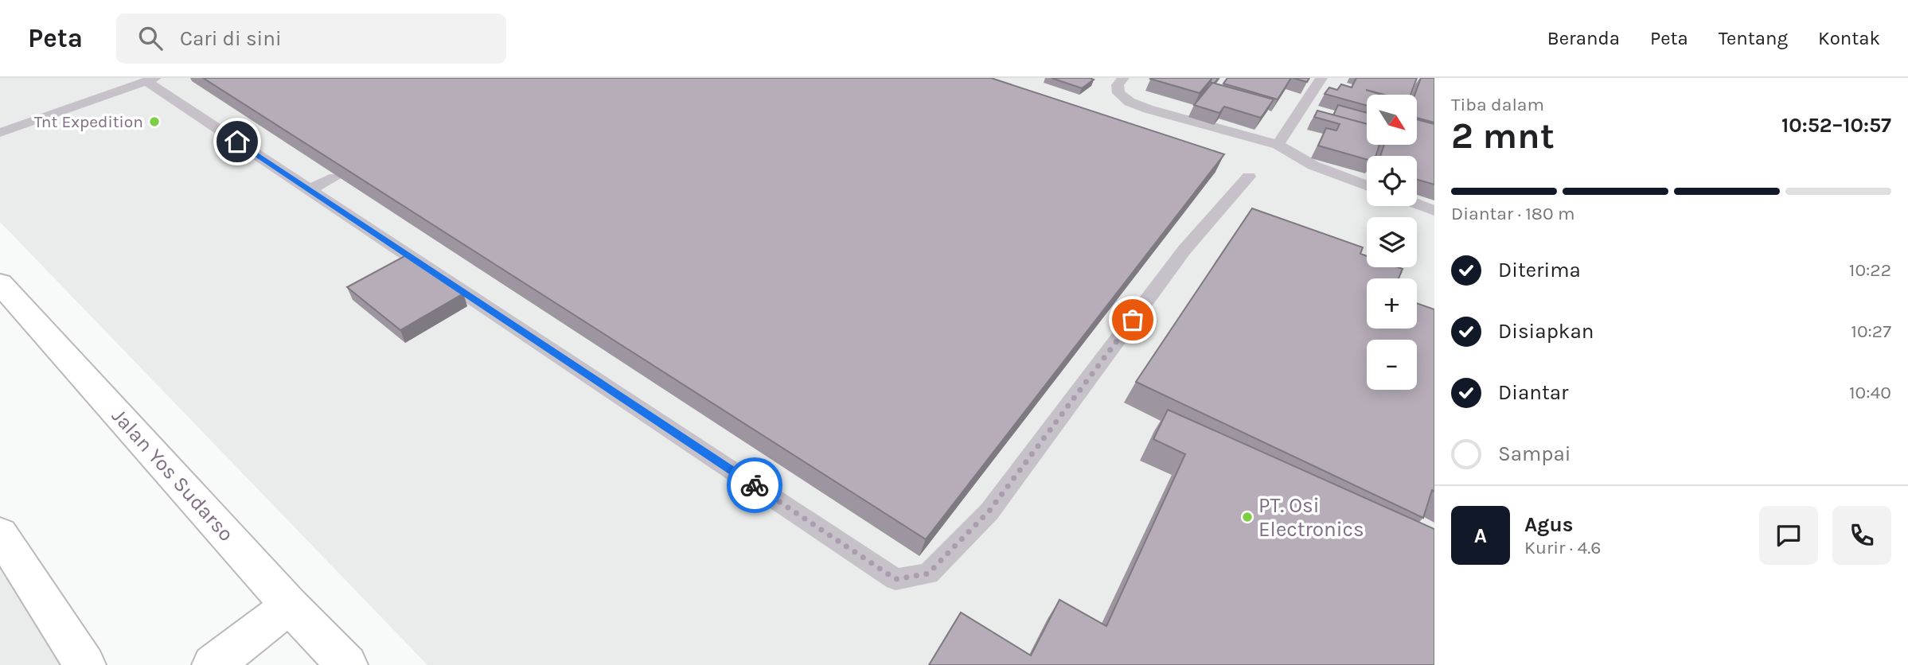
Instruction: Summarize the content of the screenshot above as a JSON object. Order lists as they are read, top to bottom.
{
  "streets": {
    "main road": ["Jalan Yos Sudarso"]
  },
  "places": ["Tnt Expedition", "PT. Osi Electronics"],
  "north": "bottom right",
  "page": {
    "header": "Peta",
    "search": "Cari di sini",
    "nav": [
      "Beranda",
      "Peta",
      "Tentang",
      "Kontak"
    ],
    "heading": ["2 mnt", "Tiba dalam", "10:52–10:57"],
    "panel": ["Agus", "Kurir · 4.6"],
    "map_buttons": ["+", "−"],
    "bar": "Diantar · 180 m",
    "list": [
      ["Diterima", "10:22"],
      ["Disiapkan", "10:27"],
      ["Diantar", "10:40"],
      "Sampai"
    ],
    "round": "A"
  }
}
